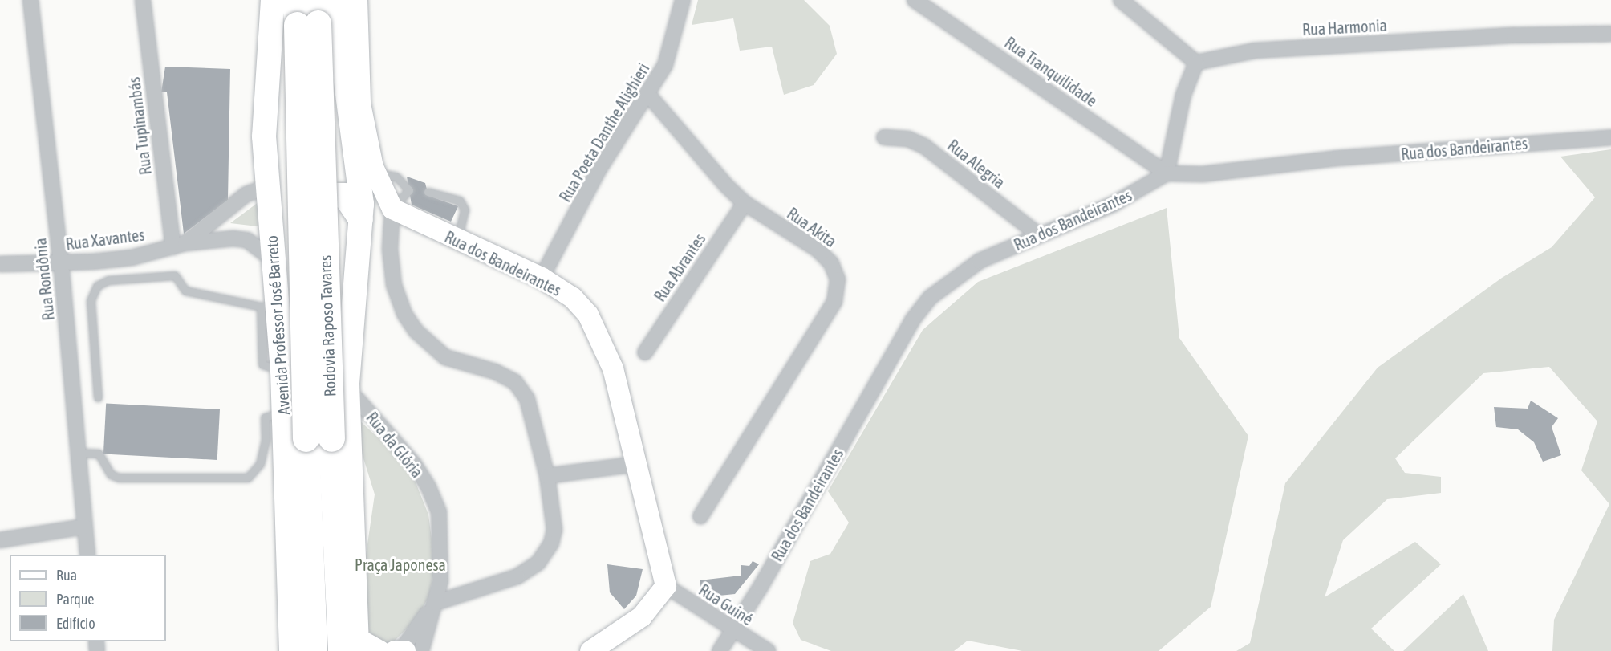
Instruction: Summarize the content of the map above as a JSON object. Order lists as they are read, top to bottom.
{
  "streets": {
    "highway": ["Avenida Professor José Barreto", "Rodovia Raposo Tavares"],
    "main road": ["Rua dos Bandeirantes"],
    "street": [
      "Rua Harmonia",
      "Rua Tranquilidade",
      "Rua Tupinambás",
      "Rua Poeta Danthe Alighieri",
      "Rua Alegria",
      "Rua Akita",
      "Rua Xavantes",
      "Rua Abrantes",
      "Rua Rondônia",
      "Rua da Glória",
      "Rua Guiné"
    ]
  },
  "crossings": [
    ["Rua Tranquilidade", "Rua dos Bandeirantes"],
    ["Rua Tupinambás", "Rua Xavantes"],
    ["Rua Poeta Danthe Alighieri", "Rua dos Bandeirantes"],
    ["Rua Poeta Danthe Alighieri", "Rua Akita"],
    ["Rua dos Bandeirantes", "Rua Alegria"],
    ["Rua dos Bandeirantes", "Rua Guiné"],
    ["Rua Akita", "Rua Abrantes"],
    ["Rua Xavantes", "Rua Rondônia"],
    ["Rua Xavantes", "Avenida Professor José Barreto"]
  ],
  "parks": ["Praça Japonesa"],
  "legend": ["Rua", "Parque", "Edifício"]
}
